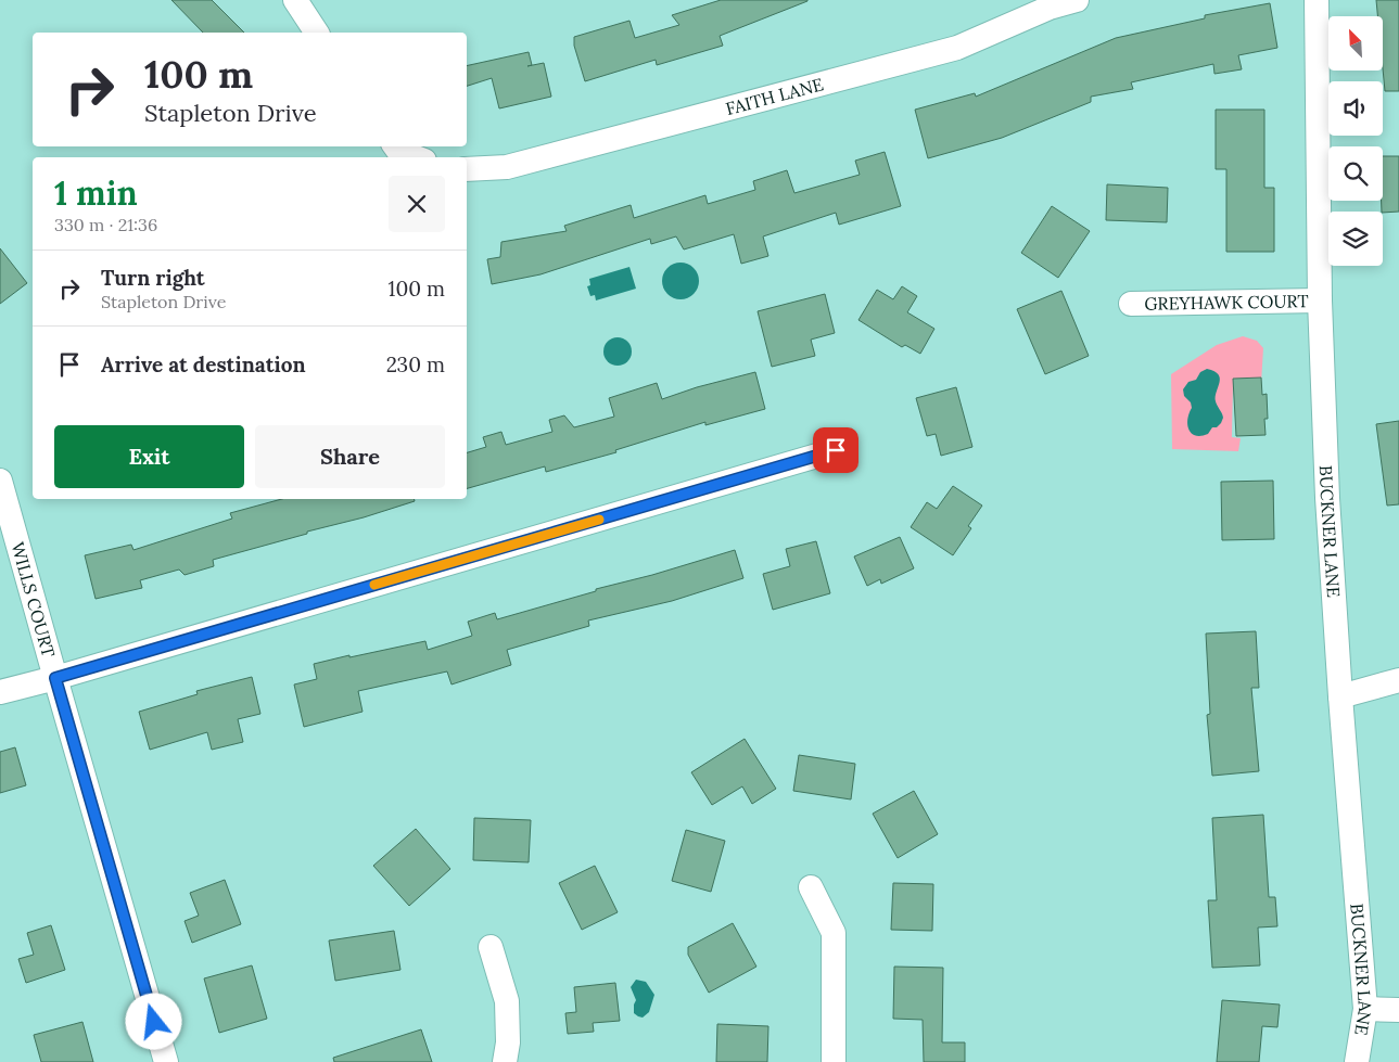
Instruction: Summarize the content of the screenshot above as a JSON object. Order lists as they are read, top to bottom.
{
  "streets": {
    "street": [
      "FAITH LANE",
      "GREYHAWK COURT",
      "BUCKNER LANE",
      "WILLS COURT"
    ]
  },
  "crossings": [
    ["GREYHAWK COURT", "BUCKNER LANE"]
  ],
  "north": "top left",
  "page": {
    "turn": ["100 m", "Stapleton Drive"],
    "heading": ["1 min", "330 m · 21:36"],
    "list": [
      {
        "name": "Turn right",
        "note": "Stapleton Drive",
        "value": "100 m"
      },
      {
        "name": "Arrive at destination",
        "value": "230 m"
      }
    ],
    "buttons": ["Exit", "Share"]
  }
}
